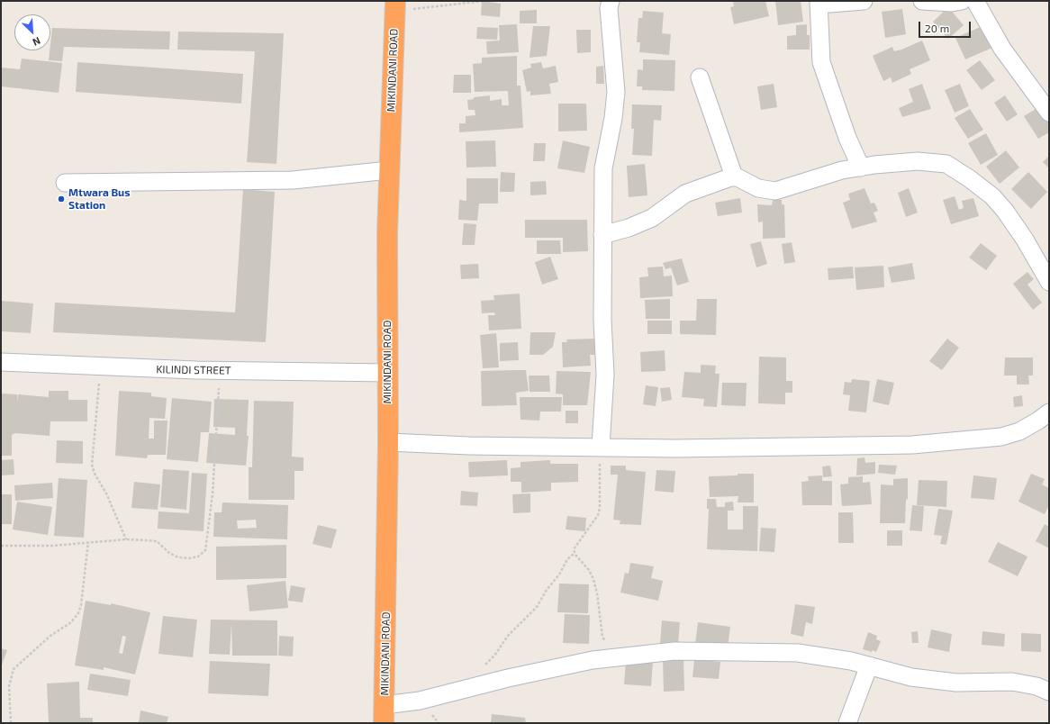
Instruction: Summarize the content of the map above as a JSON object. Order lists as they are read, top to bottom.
{
  "streets": {
    "highway": ["MIKINDANI ROAD"],
    "street": ["KILINDI STREET"]
  },
  "crossings": [
    ["MIKINDANI ROAD", "KILINDI STREET"]
  ],
  "places": ["Mtwara Bus Station"],
  "scale_bar": "20 m",
  "north": "bottom right"
}
